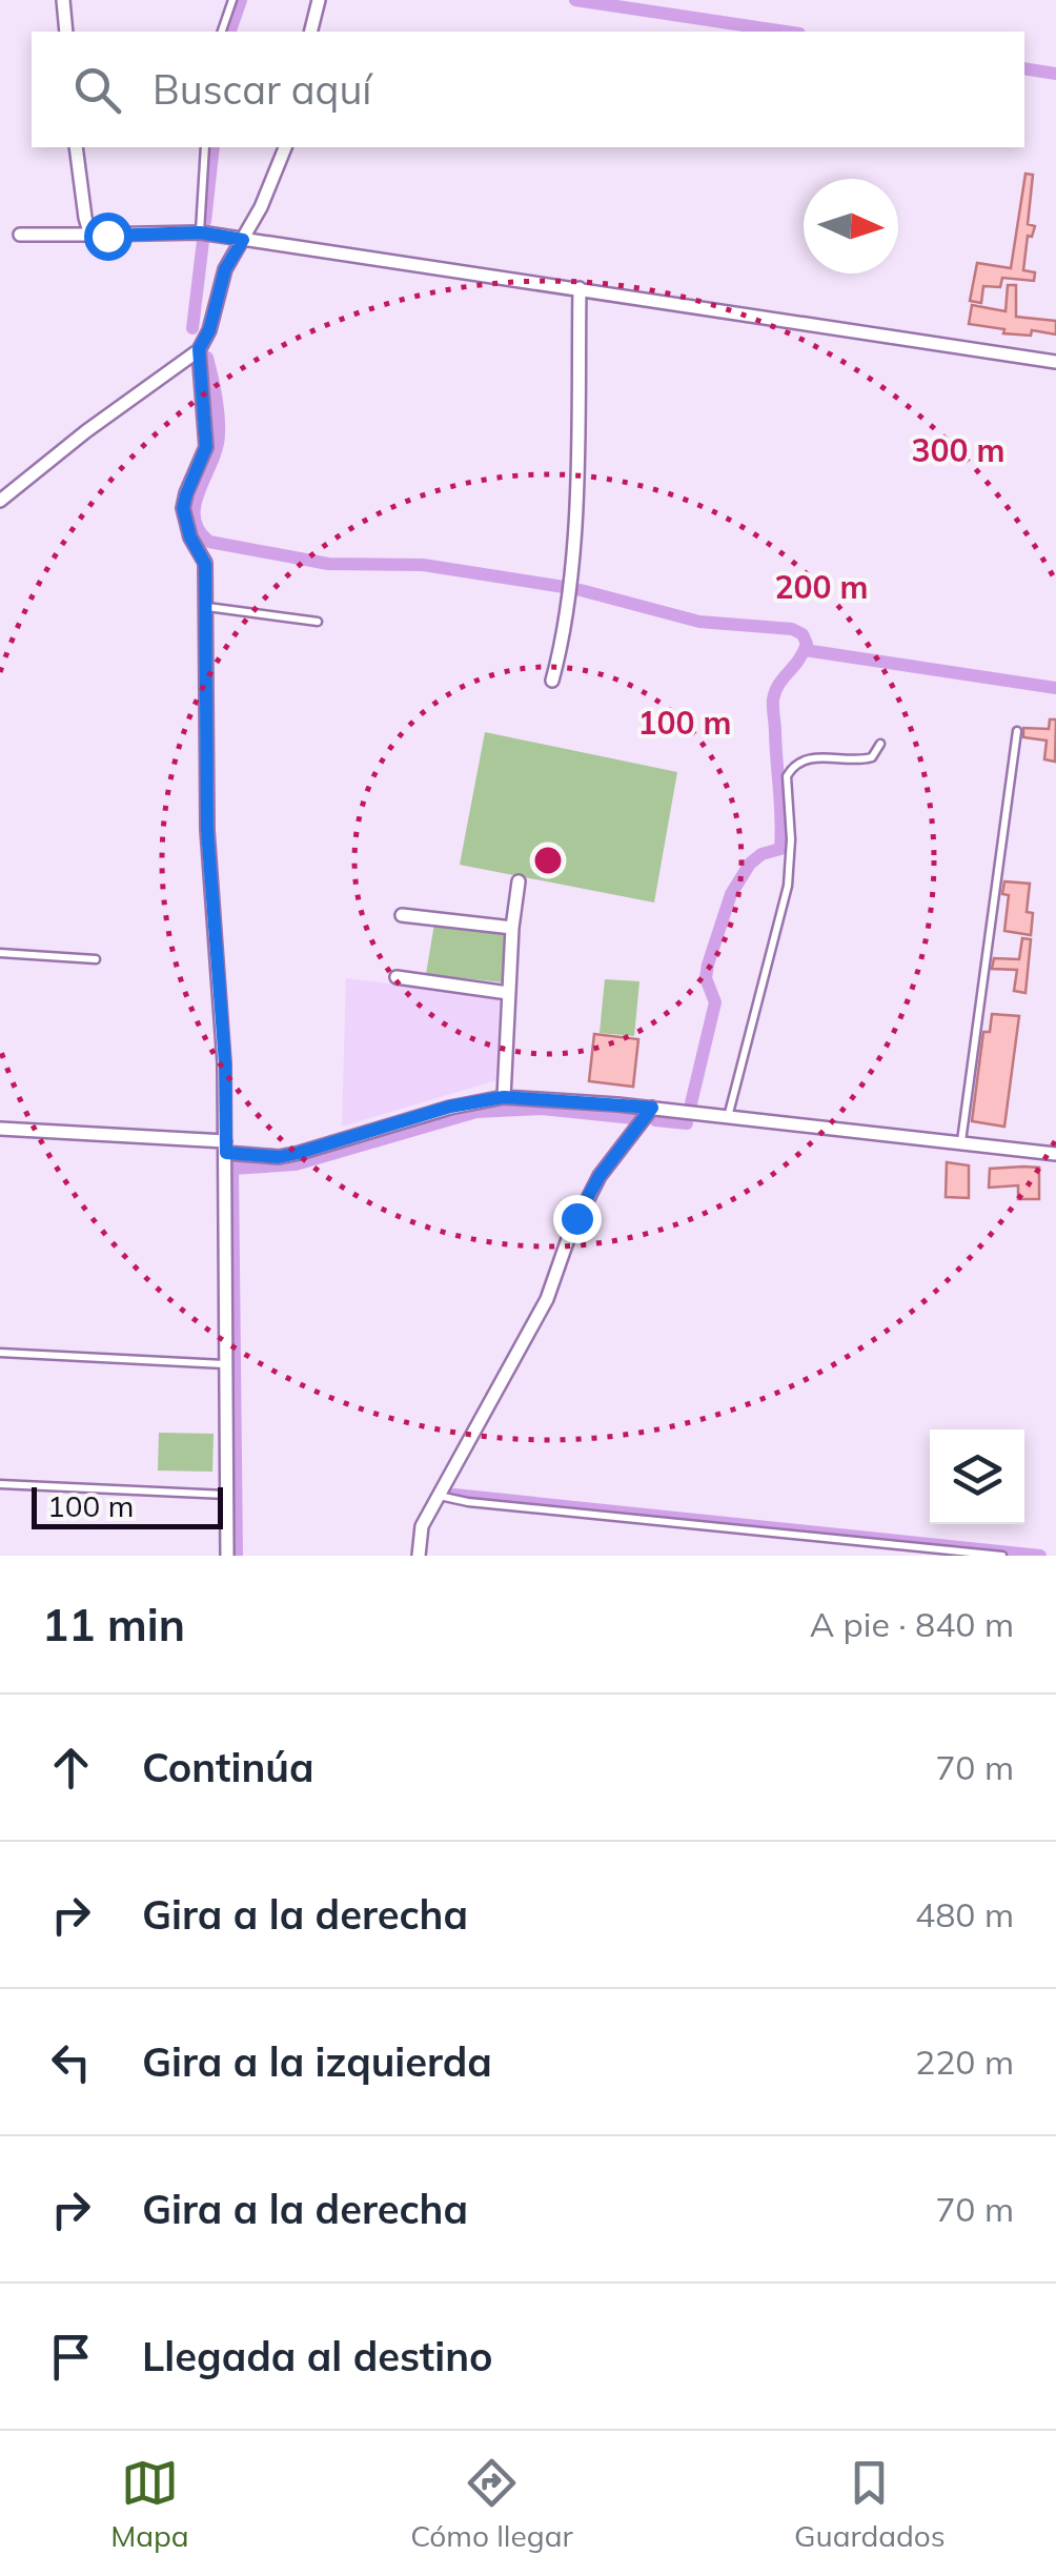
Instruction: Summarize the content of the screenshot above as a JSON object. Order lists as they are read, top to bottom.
{
  "scale_bar": "100 m",
  "north": "right",
  "page": {
    "search": "Buscar aquí",
    "scale": "100 m",
    "heading": ["11 min", "A pie · 840 m"],
    "list": [
      ["Continúa", "70 m"],
      ["Gira a la derecha", "480 m"],
      ["Gira a la izquierda", "220 m"],
      ["Gira a la derecha", "70 m"],
      "Llegada al destino"
    ],
    "nav": ["Mapa", "Cómo llegar", "Guardados"]
  },
  "rings": ["300 m", "200 m", "100 m"]
}
